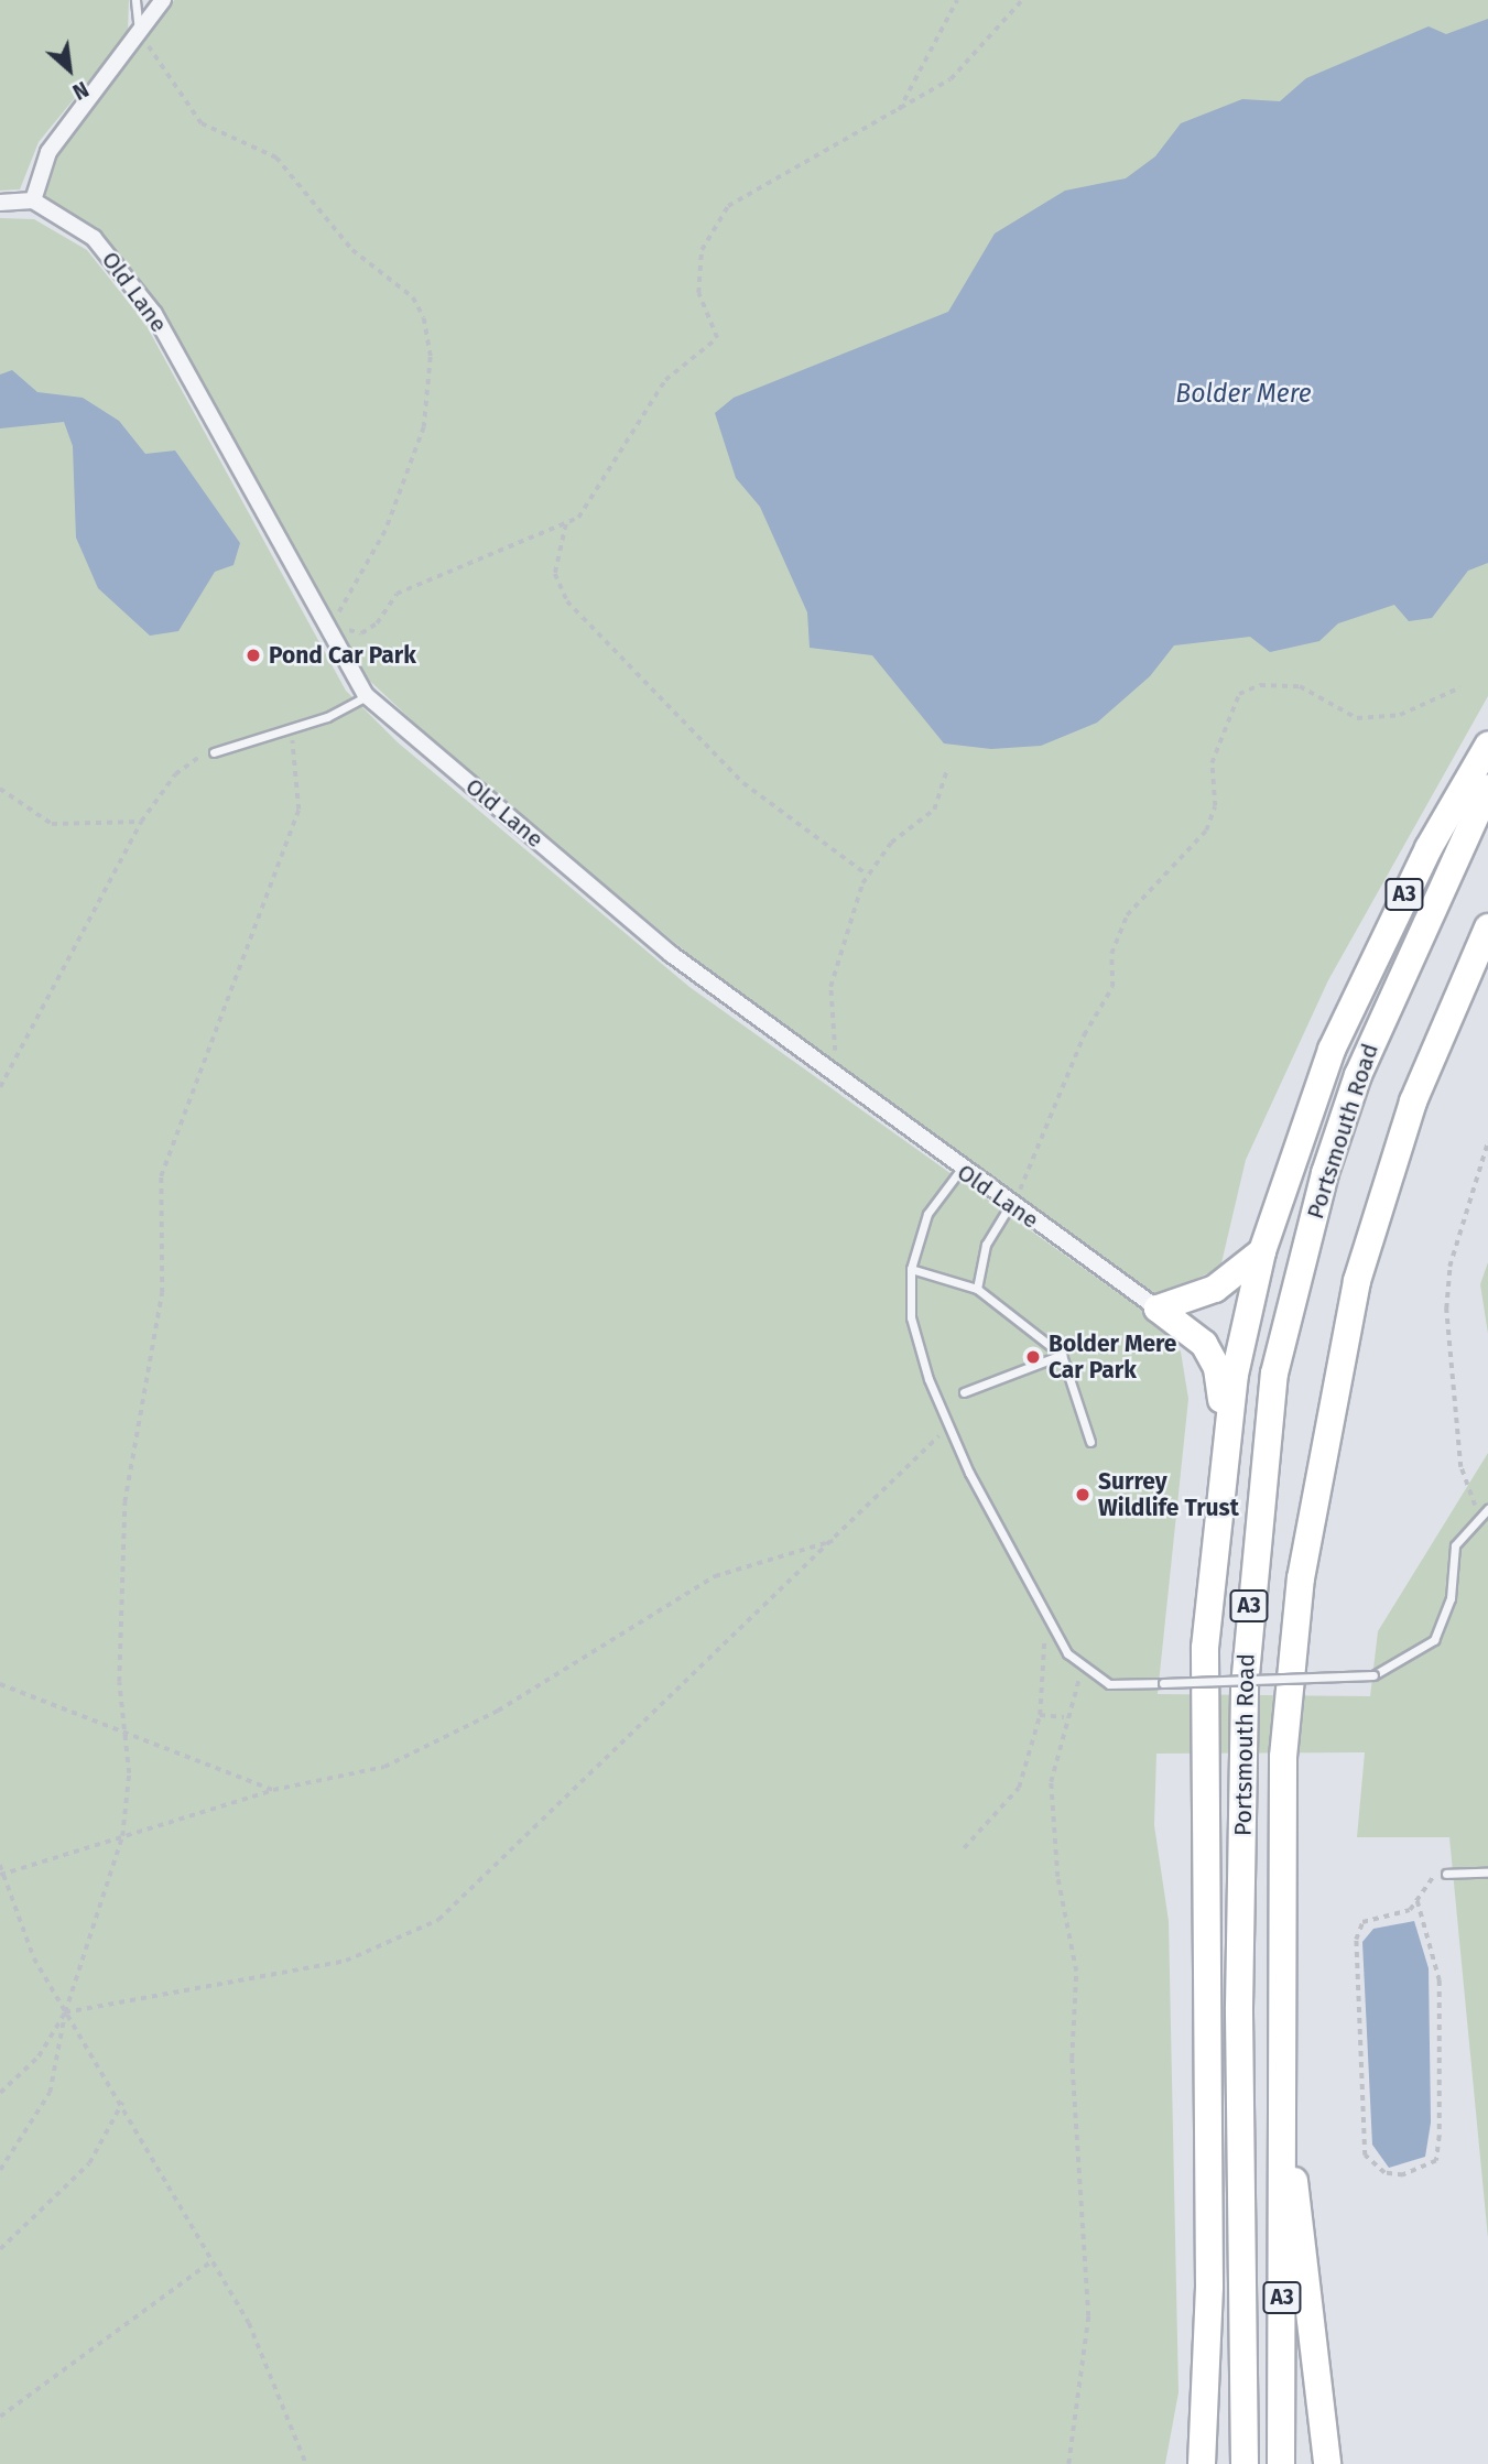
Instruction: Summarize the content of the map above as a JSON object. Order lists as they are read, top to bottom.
{
  "streets": {
    "highway": ["A3", "Portsmouth Road"],
    "street": ["Old Lane"]
  },
  "crossings": [
    ["Old Lane", "A3"],
    ["A3", "Portsmouth Road"]
  ],
  "water": ["Bolder Mere"],
  "places": ["Pond Car Park", "Bolder Mere Car Park", "Surrey Wildlife Trust"],
  "north": "bottom right"
}
